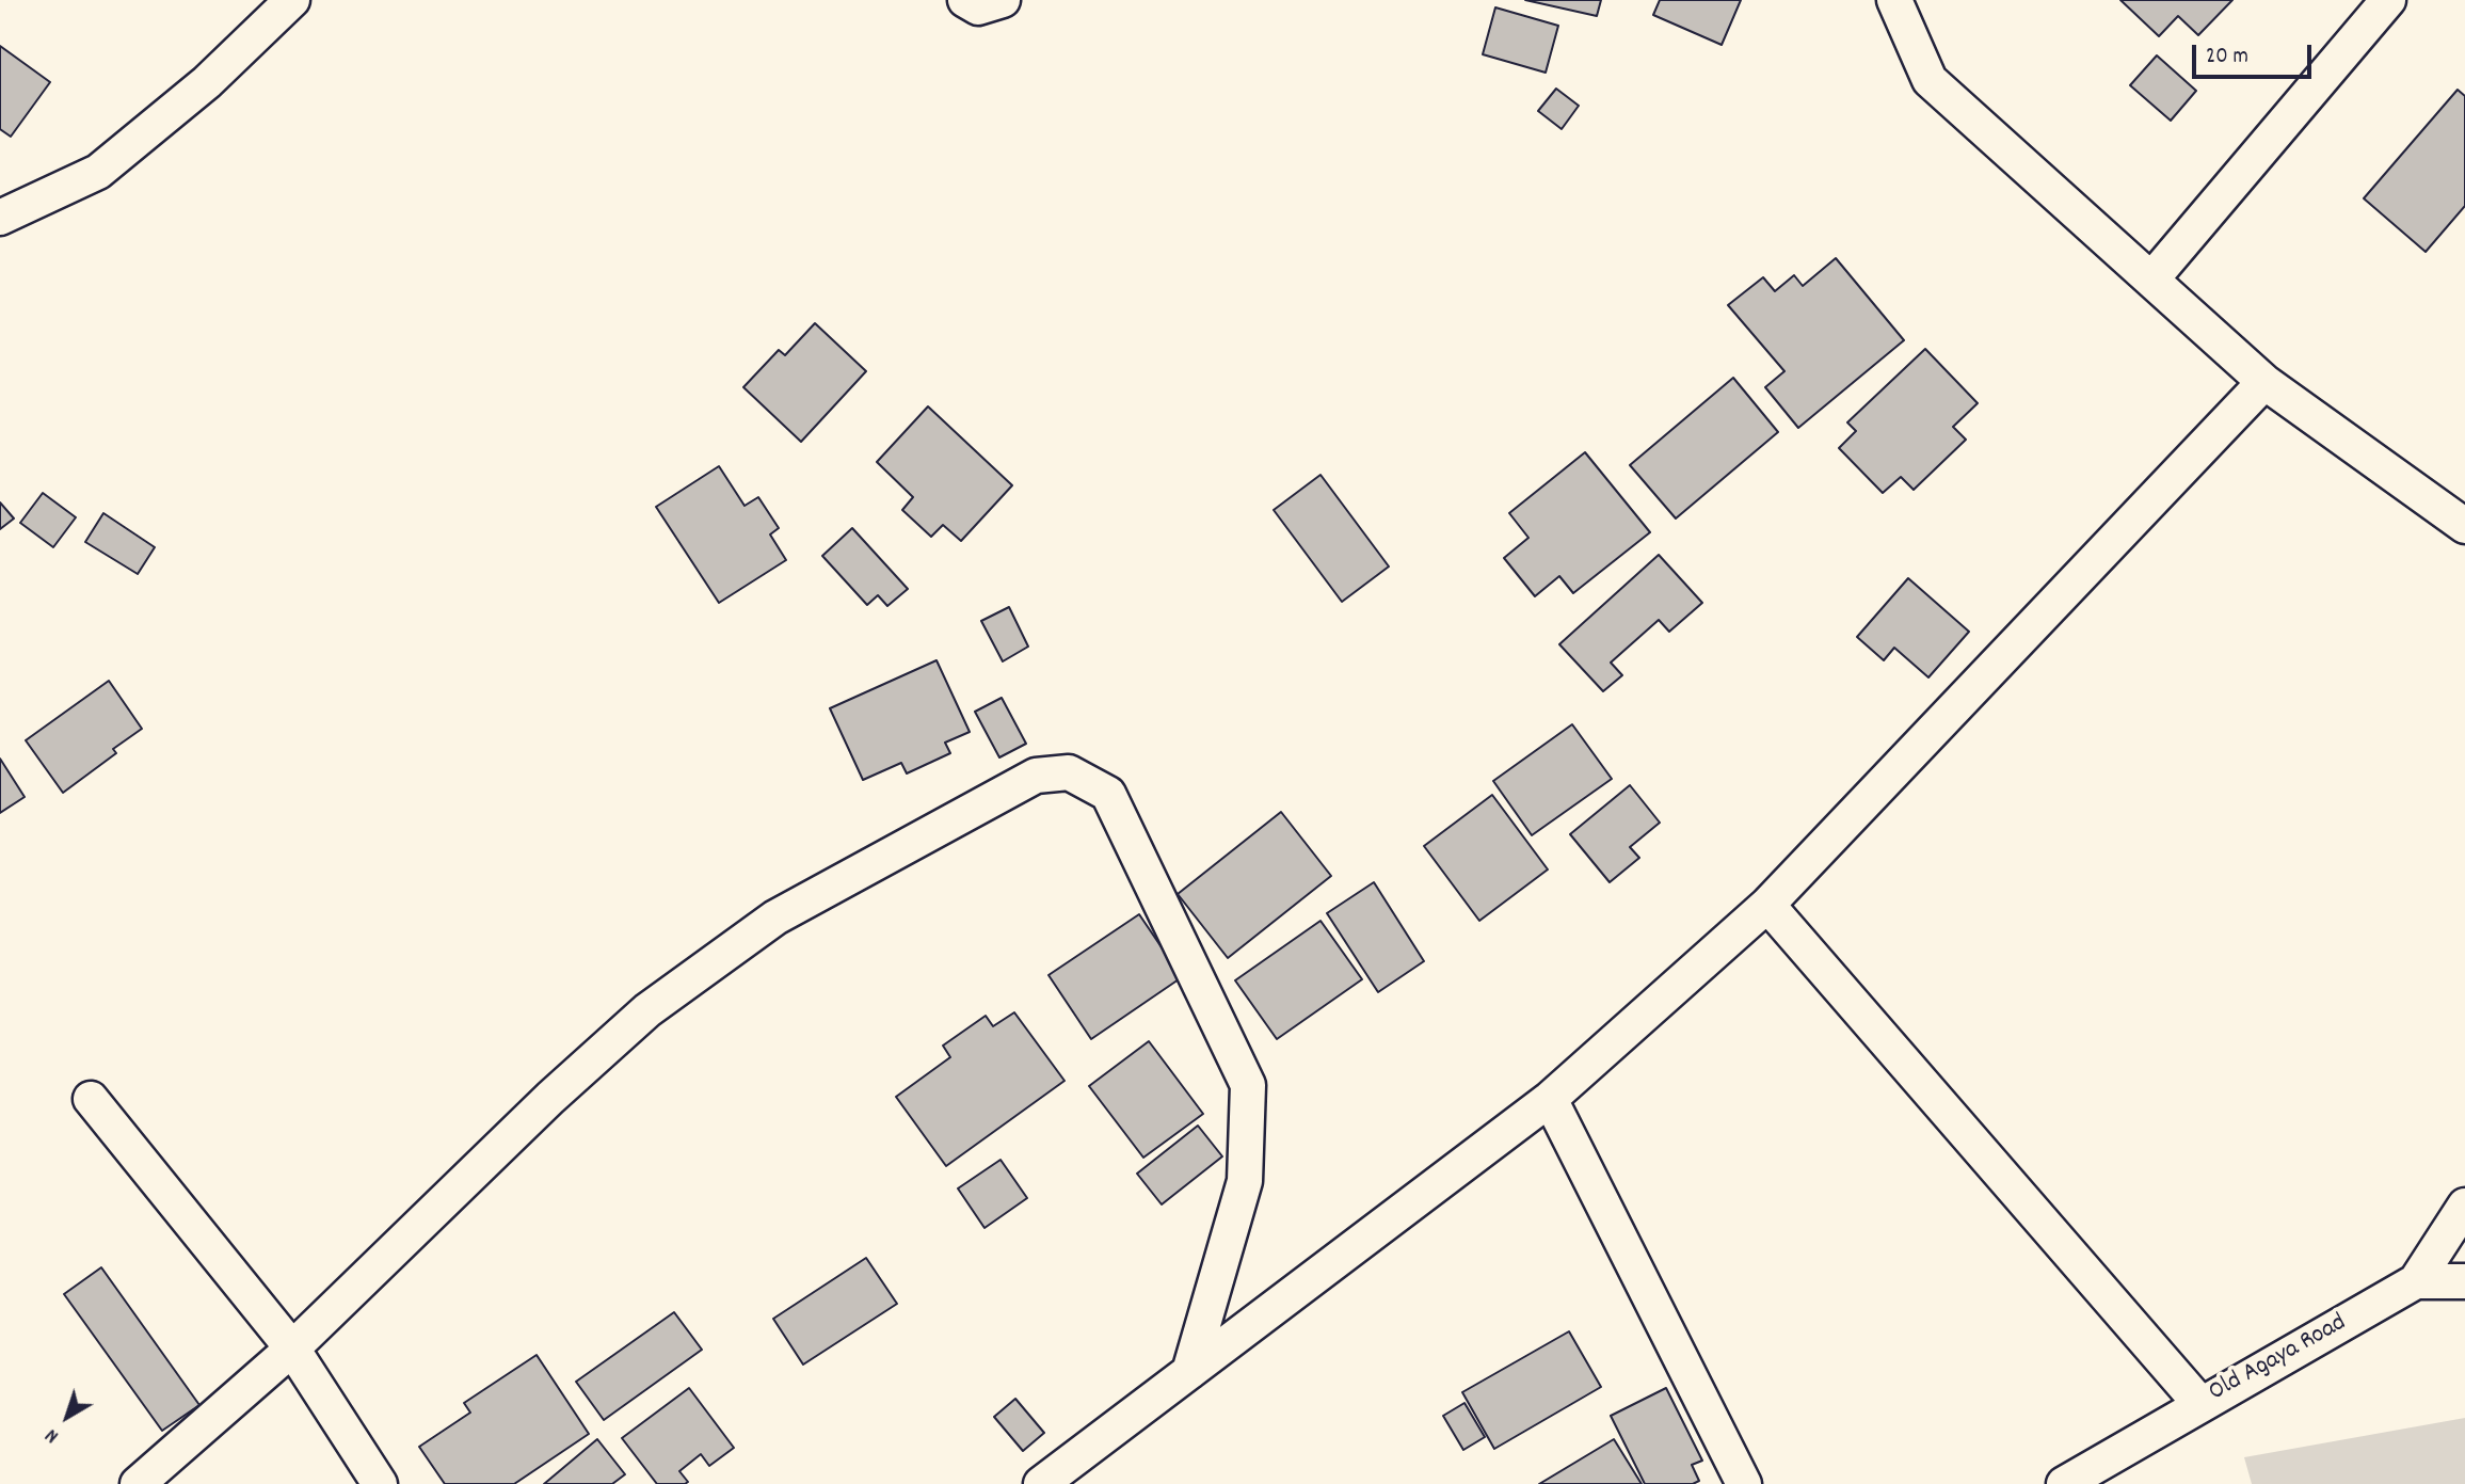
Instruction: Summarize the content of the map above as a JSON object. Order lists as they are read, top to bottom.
{
  "streets": {
    "street": ["Old Agaya Road"]
  },
  "scale_bar": "20 m",
  "north": "bottom left"
}
